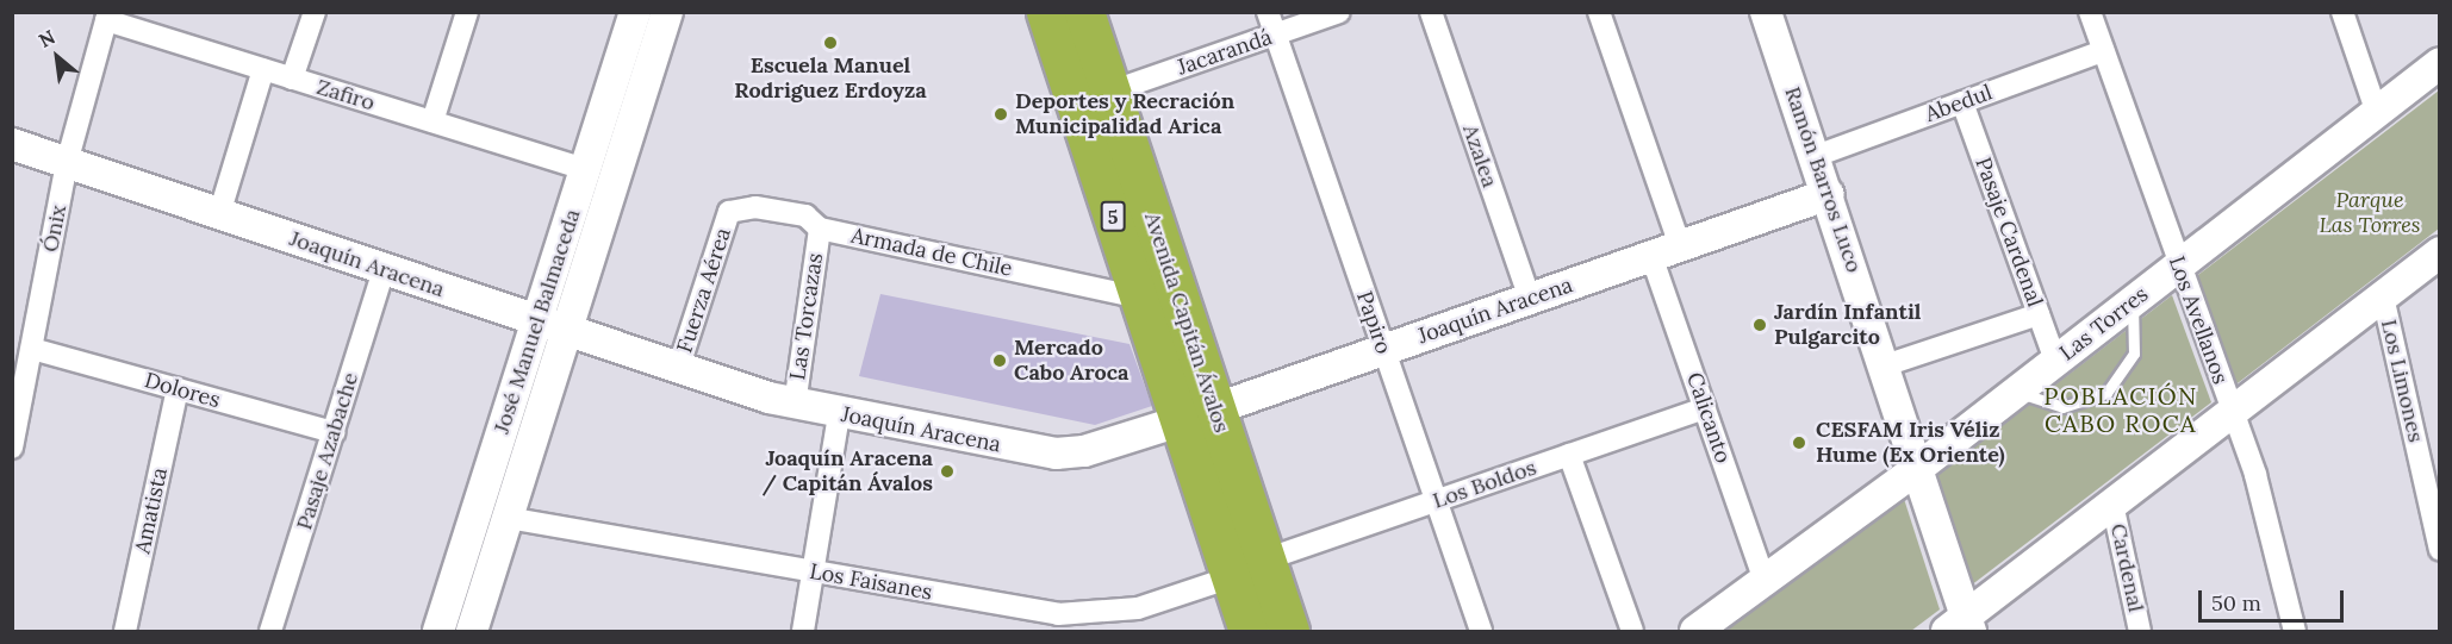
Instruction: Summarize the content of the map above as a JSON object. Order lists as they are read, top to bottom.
{
  "streets": {
    "highway": ["5", "Avenida Capitán Ávalos"],
    "street": [
      "Jacarandá",
      "Zafiro",
      "Abedul",
      "Azalea",
      "Ramón Barros Luco",
      "Ónix",
      "Pasaje Cardenal",
      "Armada de Chile",
      "Joaquín Aracena",
      "Fuerza Aérea",
      "Las Torcazas",
      "Los Avellanos",
      "José Manuel Balmaceda",
      "Papiro",
      "Las Torres",
      "Los Limones",
      "Dolores",
      "Calicanto",
      "Pasaje Azabache",
      "Los Boldos",
      "Amatista",
      "Cardenal",
      "Los Faisanes"
    ]
  },
  "crossings": [
    ["Jacarandá", "Avenida Capitán Ávalos"],
    ["Jacarandá", "Papiro"],
    ["Zafiro", "Ónix"],
    ["Zafiro", "José Manuel Balmaceda"],
    ["Abedul", "Ramón Barros Luco"],
    ["Abedul", "Pasaje Cardenal"],
    ["Abedul", "Los Avellanos"],
    ["Azalea", "Joaquín Aracena"],
    ["Ramón Barros Luco", "Joaquín Aracena"],
    ["Ramón Barros Luco", "Las Torres"],
    ["Ónix", "Joaquín Aracena"],
    ["Ónix", "Dolores"],
    ["Pasaje Cardenal", "Las Torres"],
    ["Armada de Chile", "Fuerza Aérea"],
    ["Armada de Chile", "Las Torcazas"],
    ["Armada de Chile", "Avenida Capitán Ávalos"],
    ["Joaquín Aracena", "Fuerza Aérea"],
    ["Joaquín Aracena", "Las Torcazas"],
    ["Joaquín Aracena", "José Manuel Balmaceda"],
    ["Joaquín Aracena", "Avenida Capitán Ávalos"],
    ["Joaquín Aracena", "Papiro"],
    ["Joaquín Aracena", "Calicanto"],
    ["Joaquín Aracena", "Pasaje Azabache"],
    ["Los Avellanos", "Las Torres"],
    ["José Manuel Balmaceda", "Los Faisanes"],
    ["Avenida Capitán Ávalos", "Los Boldos"],
    ["Avenida Capitán Ávalos", "Los Faisanes"],
    ["Papiro", "Los Boldos"],
    ["Las Torres", "Calicanto"],
    ["Dolores", "Pasaje Azabache"],
    ["Dolores", "Amatista"],
    ["Calicanto", "Los Boldos"]
  ],
  "districts": ["POBLACIÓN CABO ROCA"],
  "parks": ["Parque Las Torres"],
  "places": [
    "Escuela Manuel Rodriguez Erdoyza",
    "Deportes y Recración Municipalidad Arica",
    "Jardín Infantil Pulgarcito",
    "Mercado Cabo Aroca",
    "CESFAM Iris Véliz Hume (Ex Oriente)",
    "Joaquín Aracena / Capitán Ávalos"
  ],
  "scale_bar": "50 m",
  "north": "top left"
}
